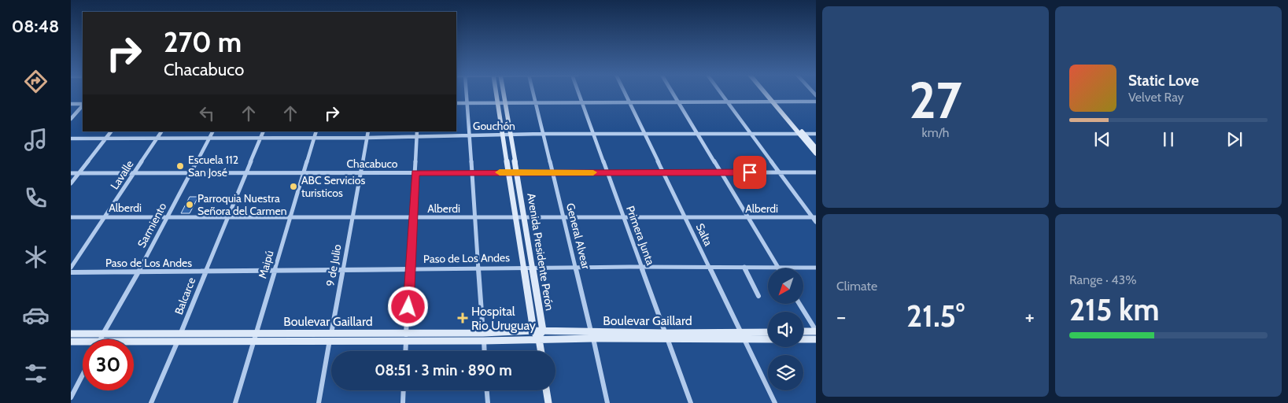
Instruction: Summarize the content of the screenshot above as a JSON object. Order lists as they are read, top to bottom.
{
  "streets": {
    "street": [
      "Gouchón",
      "Chacabuco",
      "Lavalle",
      "Alberdi",
      "Sarmiento",
      "Salta",
      "Primera Junta",
      "General Alvear",
      "Avenida Presidente Perón",
      "Paso de Los Andes",
      "Maipú",
      "9 de Julio",
      "Balcarce",
      "Boulevar Gaillard"
    ]
  },
  "crossings": [
    ["Gouchón", "Lavalle"],
    ["Gouchón", "Sarmiento"],
    ["Gouchón", "Salta"],
    ["Gouchón", "Primera Junta"],
    ["Gouchón", "General Alvear"],
    ["Gouchón", "Avenida Presidente Perón"],
    ["Gouchón", "Maipú"],
    ["Gouchón", "9 de Julio"],
    ["Gouchón", "Balcarce"],
    ["Chacabuco", "Lavalle"],
    ["Chacabuco", "Sarmiento"],
    ["Chacabuco", "Salta"],
    ["Chacabuco", "Primera Junta"],
    ["Chacabuco", "General Alvear"],
    ["Chacabuco", "Avenida Presidente Perón"],
    ["Chacabuco", "Maipú"],
    ["Chacabuco", "9 de Julio"],
    ["Chacabuco", "Balcarce"],
    ["Lavalle", "Alberdi"],
    ["Alberdi", "Sarmiento"],
    ["Alberdi", "Salta"],
    ["Alberdi", "Primera Junta"],
    ["Alberdi", "General Alvear"],
    ["Alberdi", "Avenida Presidente Perón"],
    ["Alberdi", "Maipú"],
    ["Alberdi", "9 de Julio"],
    ["Alberdi", "Balcarce"],
    ["Sarmiento", "Paso de Los Andes"],
    ["Sarmiento", "Boulevar Gaillard"],
    ["Salta", "Paso de Los Andes"],
    ["Salta", "Boulevar Gaillard"],
    ["Primera Junta", "Paso de Los Andes"],
    ["Primera Junta", "Boulevar Gaillard"],
    ["General Alvear", "Paso de Los Andes"],
    ["General Alvear", "Boulevar Gaillard"],
    ["Avenida Presidente Perón", "Paso de Los Andes"],
    ["Avenida Presidente Perón", "Boulevar Gaillard"],
    ["Paso de Los Andes", "Maipú"],
    ["Paso de Los Andes", "9 de Julio"],
    ["Paso de Los Andes", "Balcarce"],
    ["Maipú", "Boulevar Gaillard"],
    ["9 de Julio", "Boulevar Gaillard"],
    ["Balcarce", "Boulevar Gaillard"]
  ],
  "places": {
    "other": ["Escuela 112 San José", "ABC Servicios turisticos", "Parroquia Nuestra Señora del Carmen"],
    "health": ["Hospital Rio Uruguay"]
  },
  "north": "bottom left",
  "page": {
    "tabs": "08:48",
    "tile": [
      ["27", "km/h"],
      "Climate",
      ["Range · 43%", "215 km"]
    ],
    "turn": ["270 m", "Chacabuco"],
    "song": ["Static Love", "Velvet Ray"],
    "heat": ["−", "21.5°", "+"],
    "limit": "30",
    "trip": "08:51 · 3 min · 890 m"
  }
}
